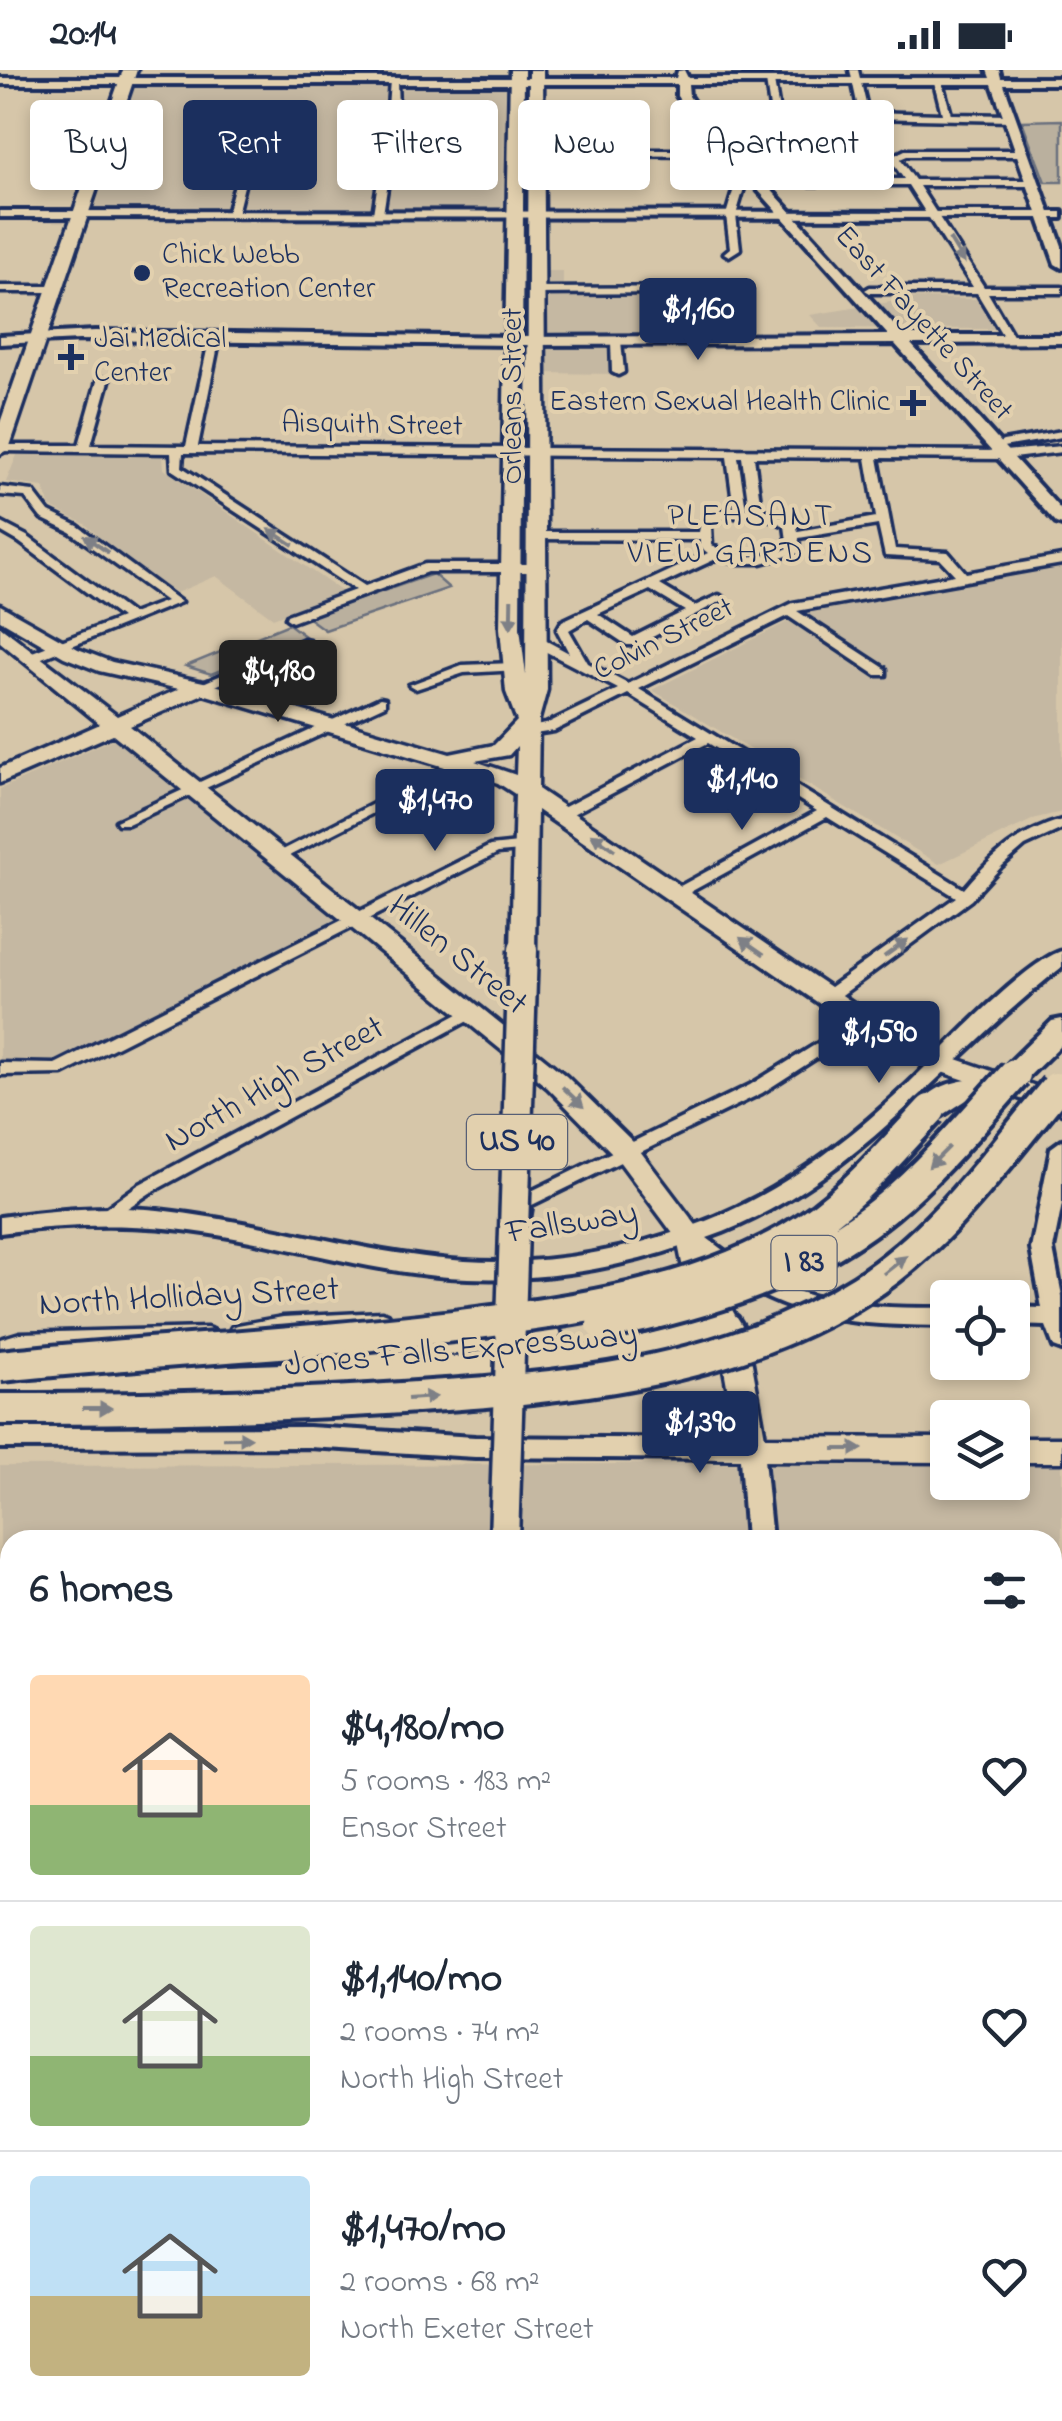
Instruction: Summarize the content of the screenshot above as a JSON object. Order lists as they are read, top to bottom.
{
  "streets": {
    "highway": ["I 83", "Jones Falls Expressway"],
    "main road": [
      "East Fayette Street",
      "Orleans Street",
      "Hillen Street",
      "US 40",
      "Fallsway"
    ],
    "street": [
      "Aisquith Street",
      "Colvin Street",
      "North High Street",
      "North Holliday Street"
    ]
  },
  "crossings": [
    ["East Fayette Street", "Aisquith Street"],
    ["Orleans Street", "Aisquith Street"],
    ["Orleans Street", "Colvin Street"],
    ["Hillen Street", "North High Street"],
    ["Hillen Street", "Fallsway"],
    ["North High Street", "Fallsway"]
  ],
  "districts": ["PLEASANT VIEW GARDENS"],
  "places": {
    "other": ["Chick Webb Recreation Center"],
    "health": ["Jai Medical Center", "Eastern Sexual Health Clinic"]
  },
  "page": {
    "status": "20:14",
    "chip": [
      "Buy",
      "Rent",
      "Filters",
      "New",
      "Apartment"
    ],
    "price": [
      "$1,160",
      "$4,180",
      "$1,140",
      "$1,470",
      "$1,590",
      "$1,390"
    ],
    "heading": "6 homes",
    "list": [
      {
        "name": "$4,180/mo",
        "note": "5 rooms · 183 m² · Ensor Street"
      },
      {
        "name": "$1,140/mo",
        "note": "2 rooms · 74 m² · North High Street"
      },
      {
        "name": "$1,470/mo",
        "note": "2 rooms · 68 m² · North Exeter Street"
      }
    ]
  }
}
